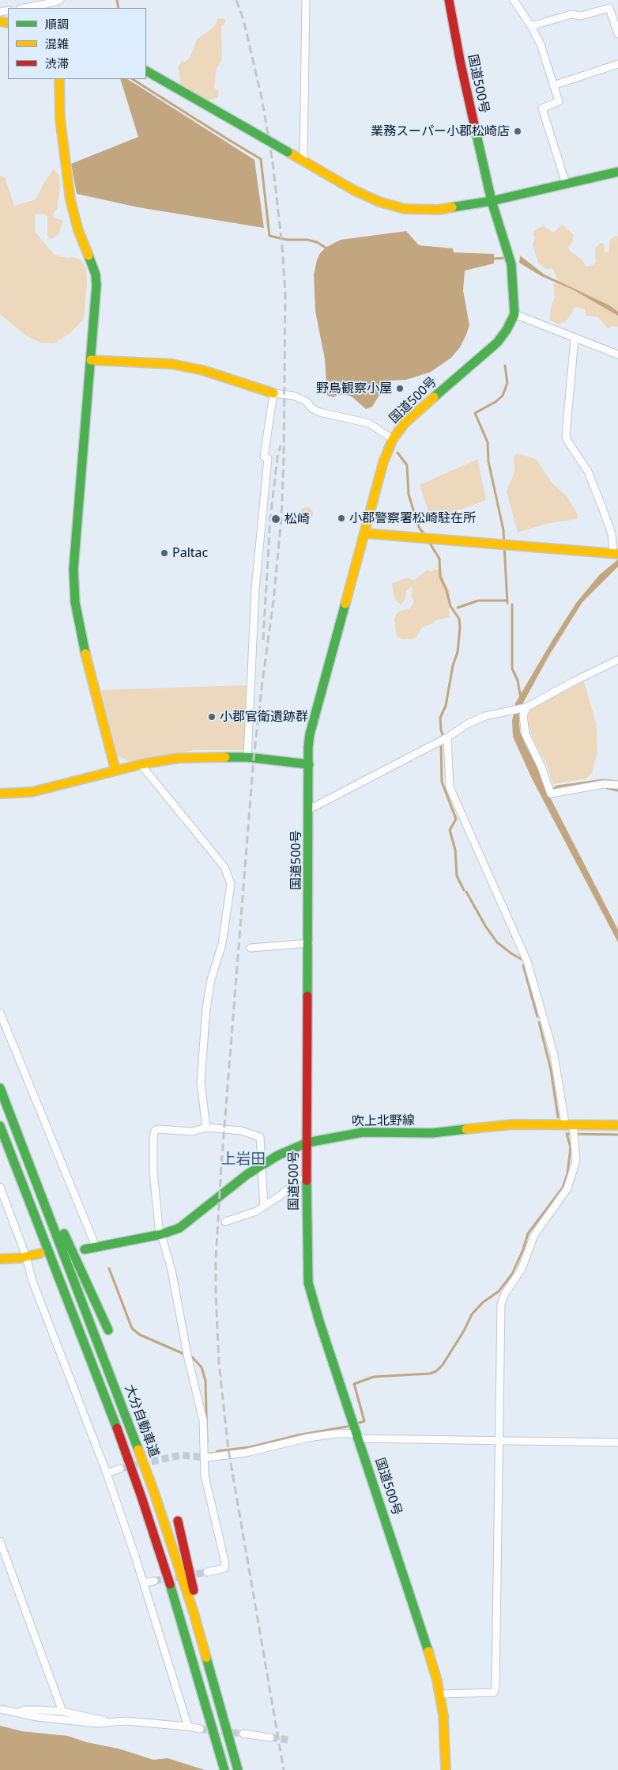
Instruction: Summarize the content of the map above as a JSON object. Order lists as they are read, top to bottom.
{
  "streets": {
    "main road": ["国道500号", "吹上北野線", "大分自動車道"]
  },
  "crossings": [
    ["国道500号", "吹上北野線"]
  ],
  "districts": ["上岩田"],
  "places": [
    "業務スーパー小郡松崎店",
    "野鳥観察小屋",
    "小郡警察署松崎駐在所",
    "松崎",
    "Paltac",
    "小郡官衛遺跡群"
  ],
  "legend": ["順調", "混雑", "渋滞"]
}
